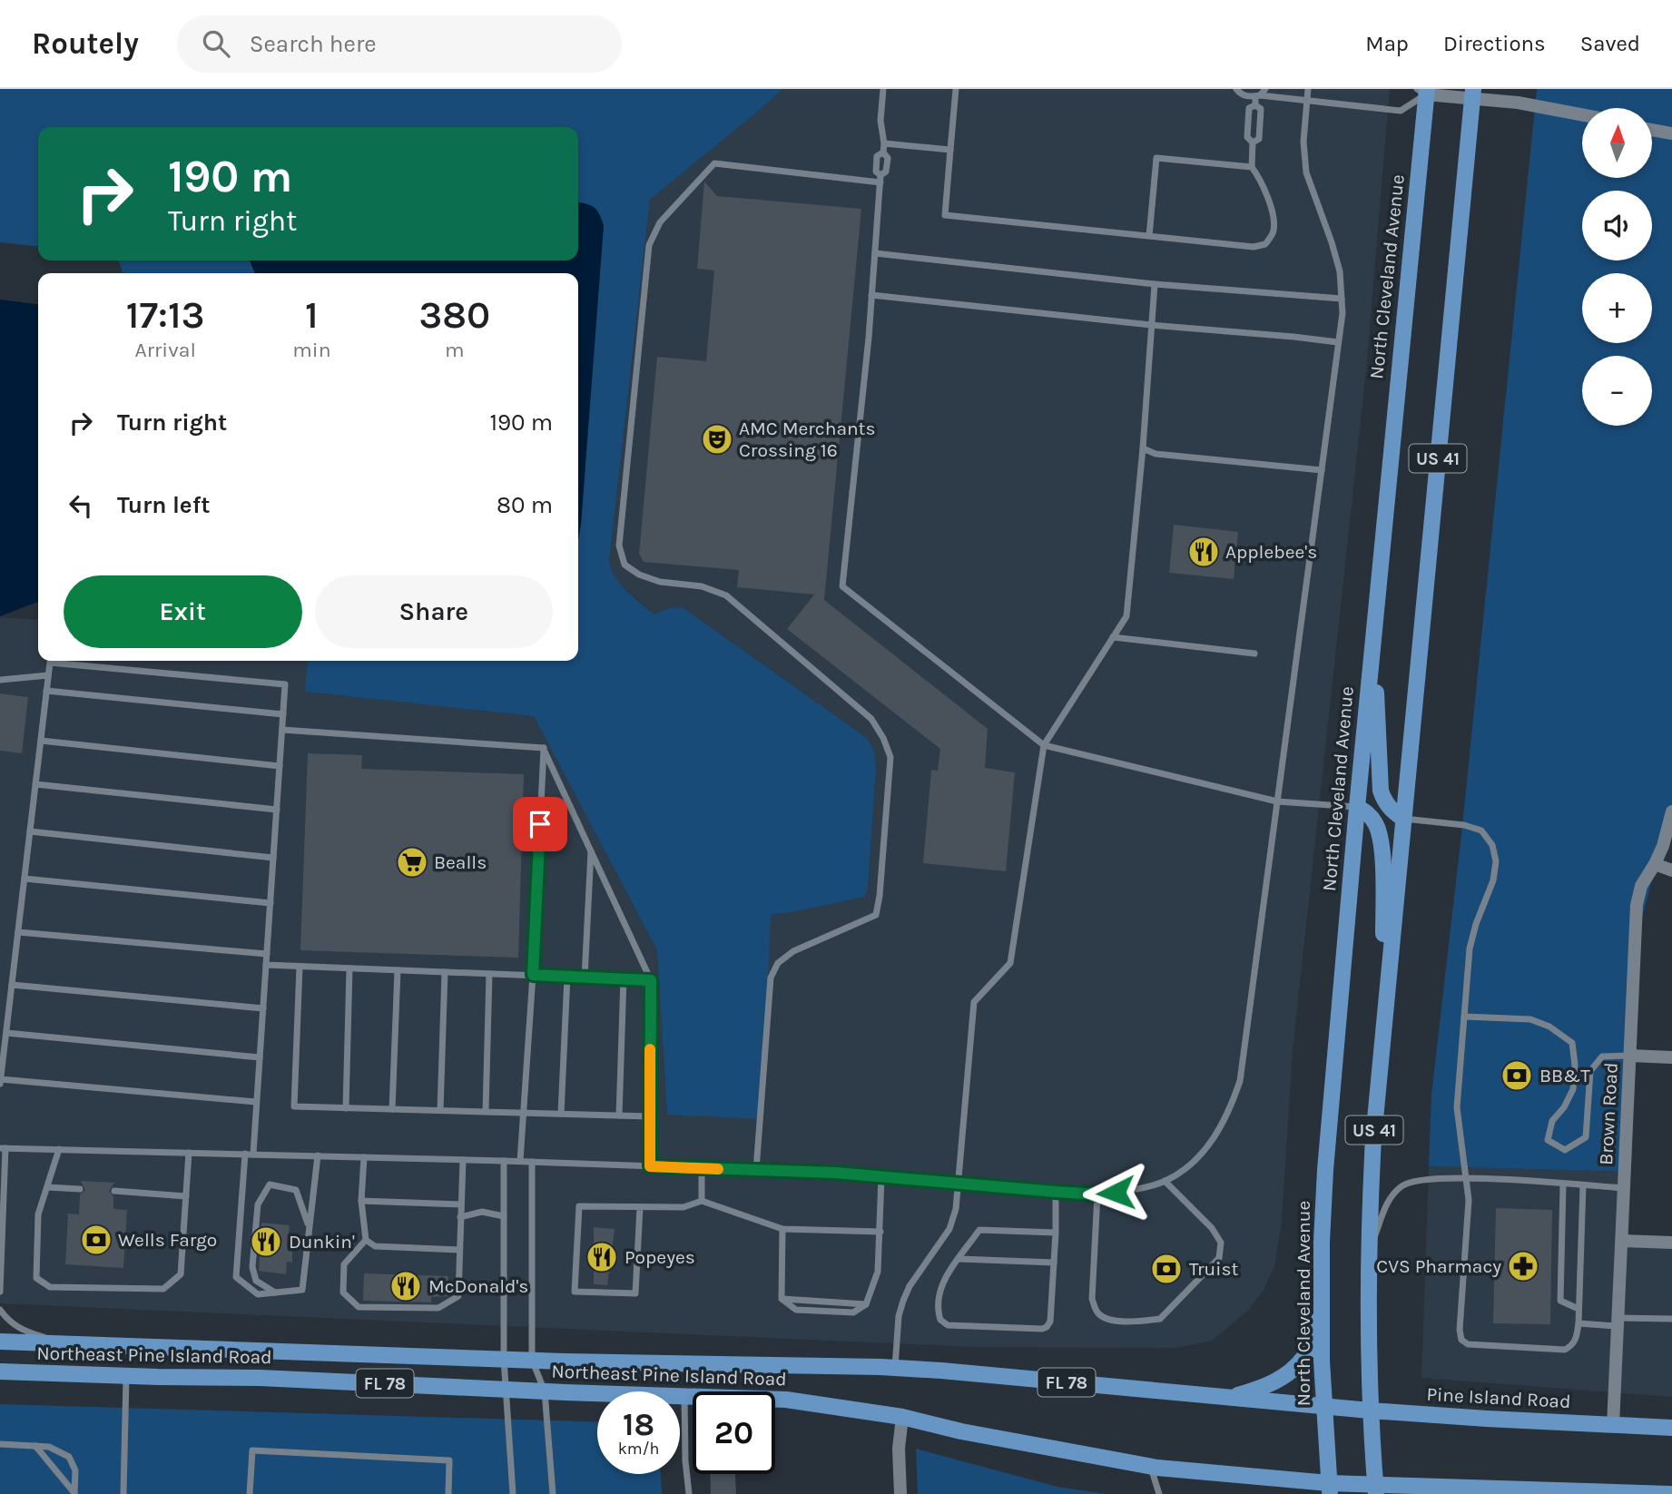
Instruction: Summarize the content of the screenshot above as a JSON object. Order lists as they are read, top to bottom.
{
  "streets": {
    "main road": [
      "North Cleveland Avenue",
      "US 41",
      "Northeast Pine Island Road",
      "FL 78",
      "Pine Island Road"
    ],
    "street": ["Brown Road"]
  },
  "crossings": [
    ["North Cleveland Avenue", "Northeast Pine Island Road"],
    ["North Cleveland Avenue", "FL 78"],
    ["North Cleveland Avenue", "Pine Island Road"],
    ["US 41", "FL 78"],
    ["US 41", "Pine Island Road"],
    ["Brown Road", "Pine Island Road"],
    ["Northeast Pine Island Road", "FL 78"],
    ["Northeast Pine Island Road", "Pine Island Road"]
  ],
  "places": {
    "theatre": ["AMC Merchants Crossing 16"],
    "restaurant": [
      "Applebee's",
      "Dunkin'",
      "Popeyes",
      "McDonald's"
    ],
    "supermarket": ["Bealls"],
    "bank": ["BB&T", "Wells Fargo", "Truist"],
    "pharmacy": ["CVS Pharmacy"]
  },
  "north": "top",
  "page": {
    "header": "Routely",
    "search": "Search here",
    "nav": ["Map", "Directions", "Saved"],
    "map_buttons": ["+", "−"],
    "turn": ["190 m", "Turn right"],
    "eta": [
      "17:13",
      "Arrival",
      "1",
      "min",
      "380",
      "m"
    ],
    "list": [
      {
        "name": "Turn right",
        "value": "190 m"
      },
      {
        "name": "Turn left",
        "value": "80 m"
      }
    ],
    "buttons": ["Exit", "Share"],
    "speed": "18 km/h",
    "limit": "20"
  }
}
